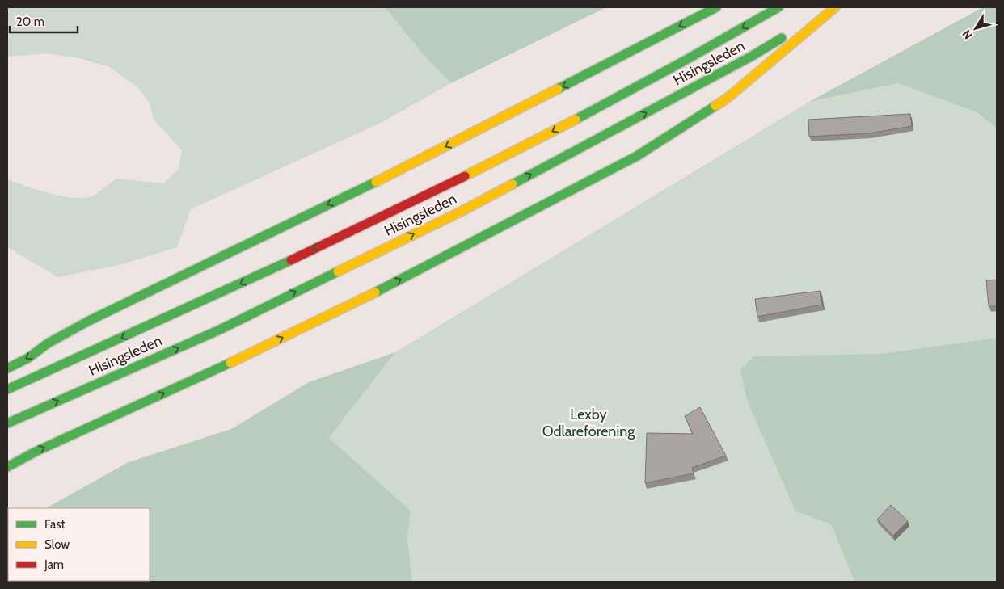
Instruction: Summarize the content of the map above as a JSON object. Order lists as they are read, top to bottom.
{
  "streets": {
    "highway": ["Hisingsleden"]
  },
  "parks": ["Lexby Odlareförening"],
  "legend": ["Fast", "Slow", "Jam"],
  "scale_bar": "20 m",
  "north": "bottom left"
}
